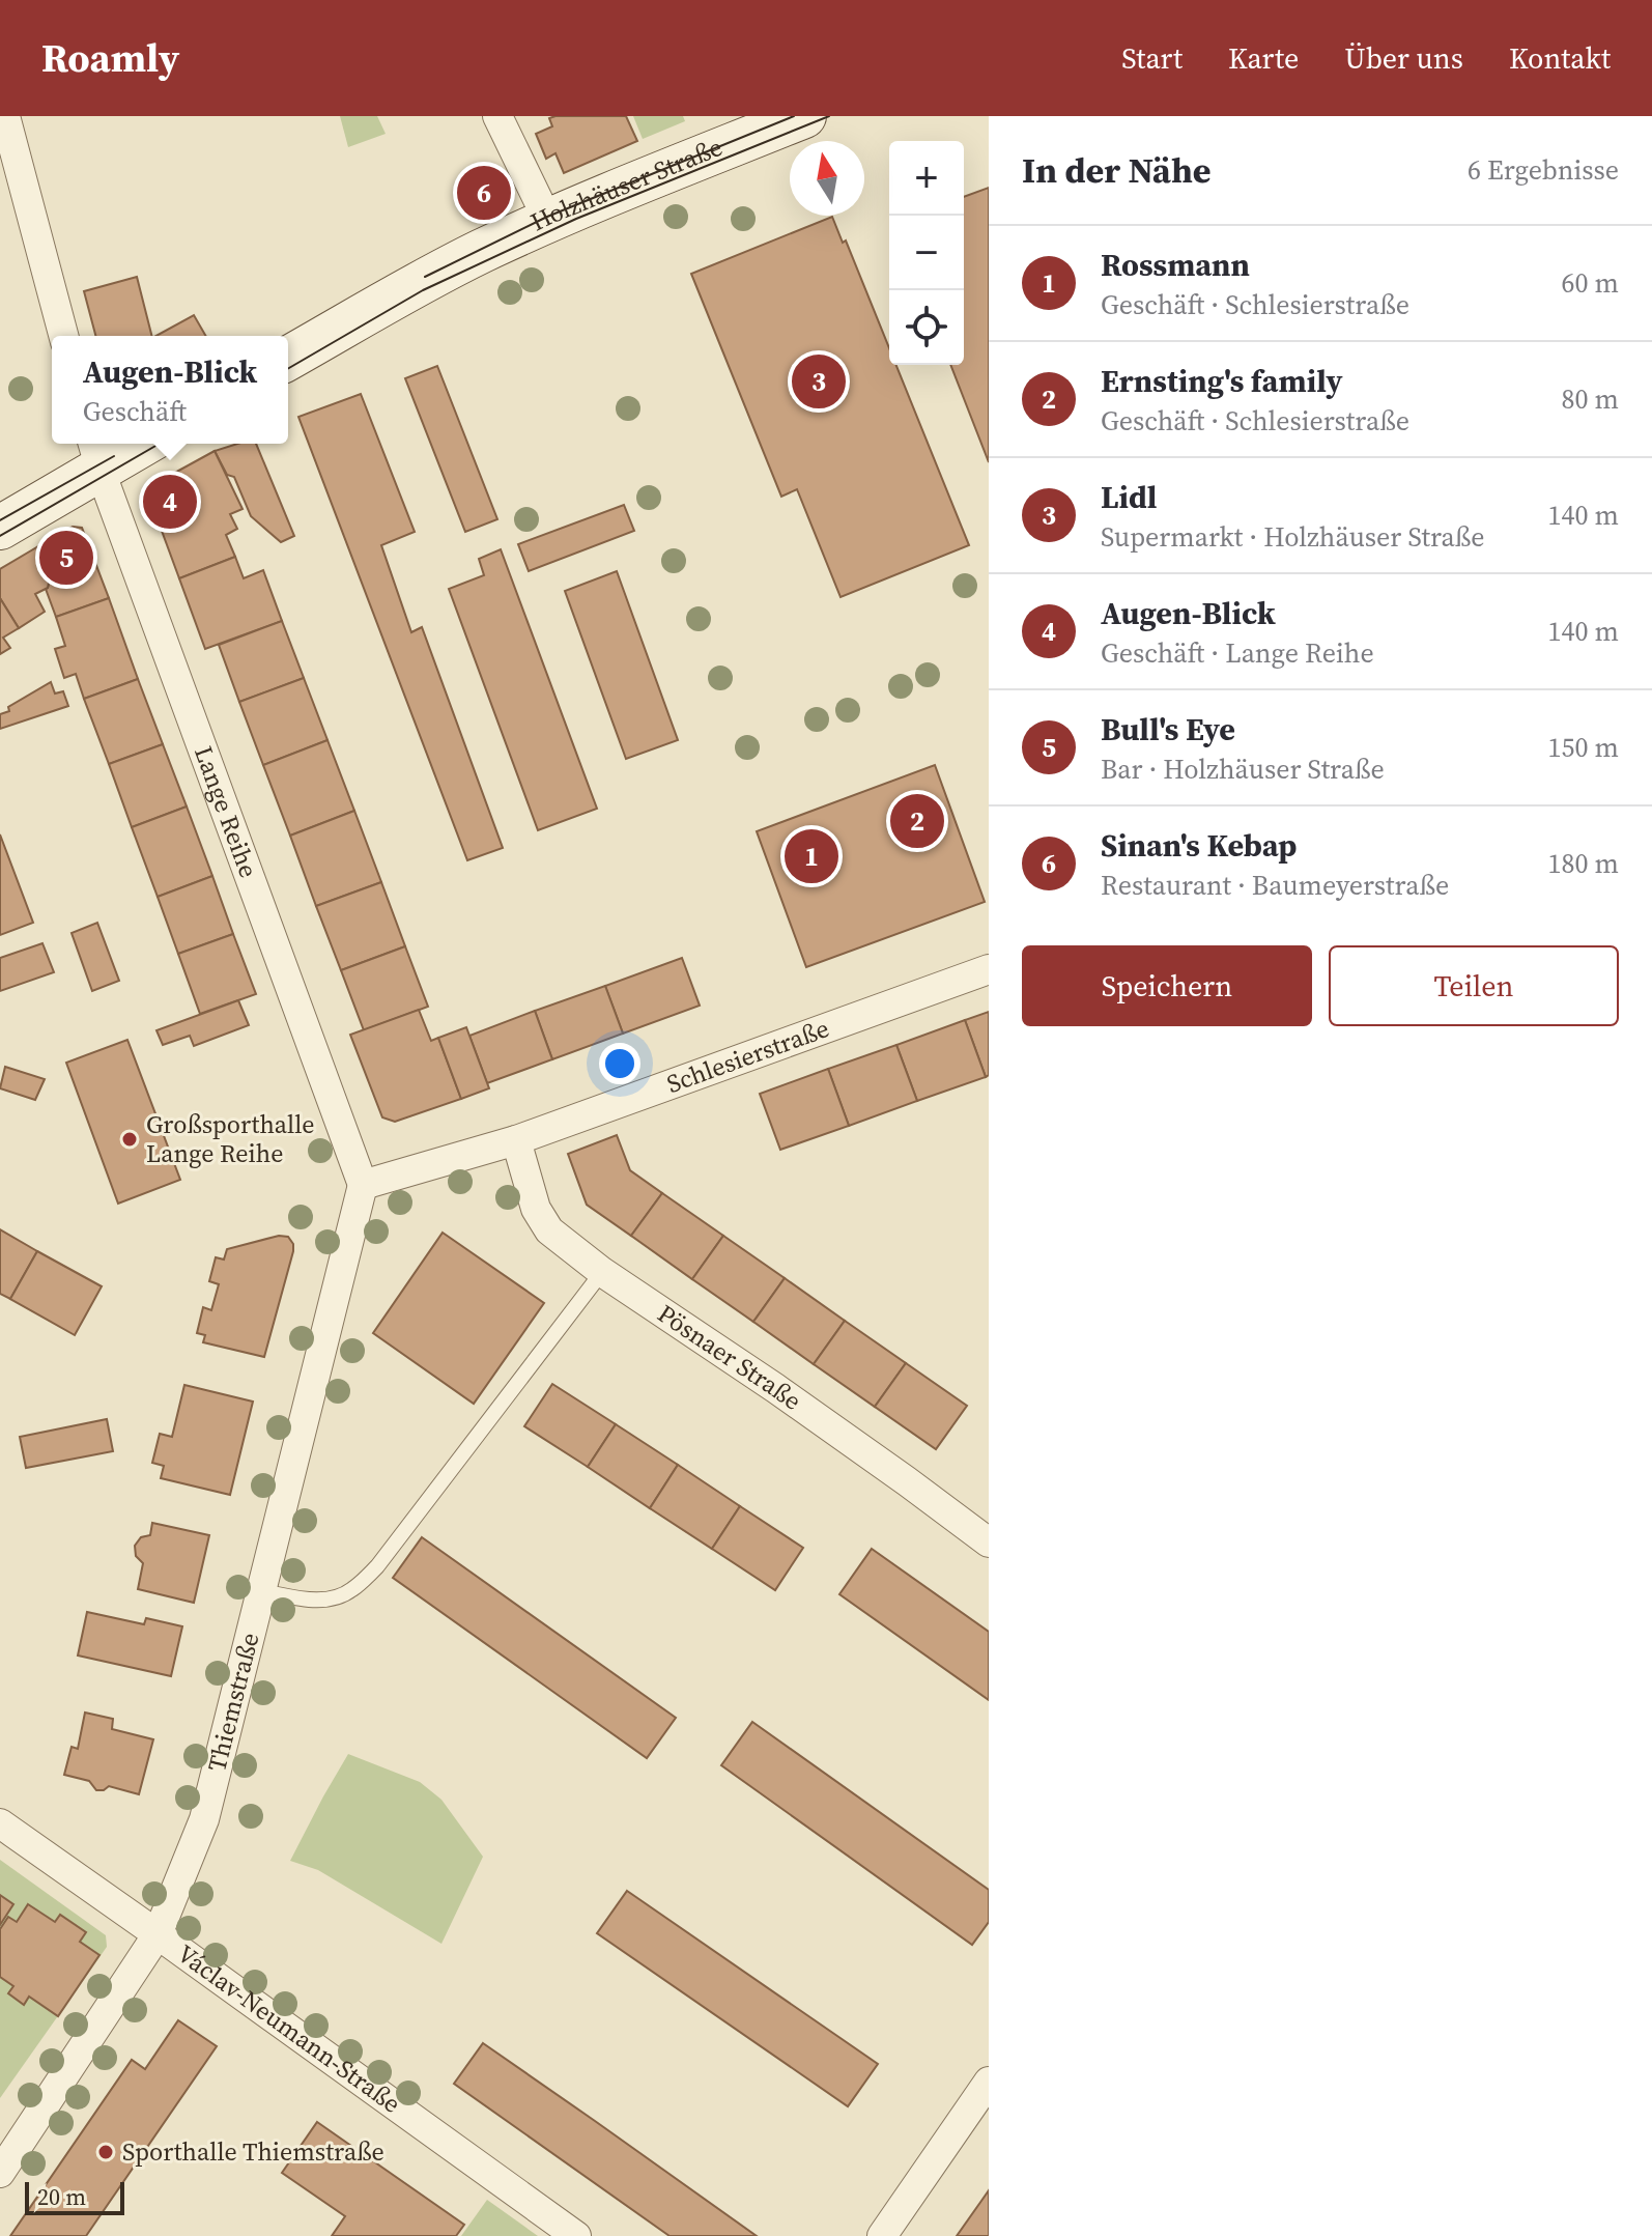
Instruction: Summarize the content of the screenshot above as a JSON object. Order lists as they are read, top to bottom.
{
  "streets": {
    "main road": ["Holzhäuser Straße"],
    "street": [
      "Lange Reihe",
      "Schlesierstraße",
      "Pösnaer Straße",
      "Thiemstraße",
      "Václav-Neumann-Straße"
    ]
  },
  "crossings": [
    ["Lange Reihe", "Schlesierstraße"],
    ["Lange Reihe", "Thiemstraße"],
    ["Schlesierstraße", "Pösnaer Straße"],
    ["Schlesierstraße", "Thiemstraße"],
    ["Thiemstraße", "Václav-Neumann-Straße"]
  ],
  "places": ["Großsporthalle Lange Reihe", "Sporthalle Thiemstraße"],
  "scale_bar": "20 m",
  "north": "top",
  "page": {
    "header": "Roamly",
    "nav": [
      "Start",
      "Karte",
      "Über uns",
      "Kontakt"
    ],
    "heading": ["In der Nähe", "6 Ergebnisse"],
    "map_buttons": ["+", "−"],
    "pins": [
      "6",
      "3",
      "4",
      "5",
      "2",
      "1"
    ],
    "list": [
      {
        "mark": "1",
        "name": "Rossmann",
        "note": "Geschäft · Schlesierstraße",
        "value": "60 m"
      },
      {
        "mark": "2",
        "name": "Ernsting's family",
        "note": "Geschäft · Schlesierstraße",
        "value": "80 m"
      },
      {
        "mark": "3",
        "name": "Lidl",
        "note": "Supermarkt · Holzhäuser Straße",
        "value": "140 m"
      },
      {
        "mark": "4",
        "name": "Augen-Blick",
        "note": "Geschäft · Lange Reihe",
        "value": "140 m"
      },
      {
        "mark": "5",
        "name": "Bull's Eye",
        "note": "Bar · Holzhäuser Straße",
        "value": "150 m"
      },
      {
        "mark": "6",
        "name": "Sinan's Kebap",
        "note": "Restaurant · Baumeyerstraße",
        "value": "180 m"
      }
    ],
    "popup": ["Augen-Blick", "Geschäft"],
    "buttons": ["Speichern", "Teilen"],
    "scale": "20 m"
  }
}
